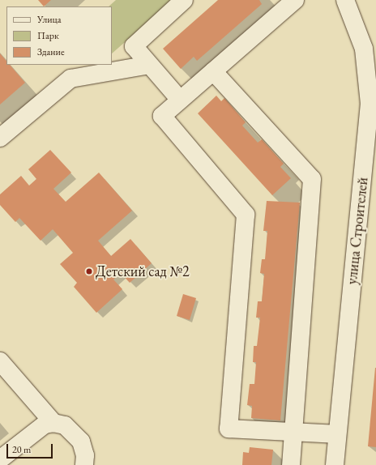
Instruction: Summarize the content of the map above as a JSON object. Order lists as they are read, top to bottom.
{
  "streets": {
    "street": ["улица Строителей"]
  },
  "places": ["Детский сад №2"],
  "legend": ["Улица", "Парк", "Здание"],
  "scale_bar": "20 m"
}
